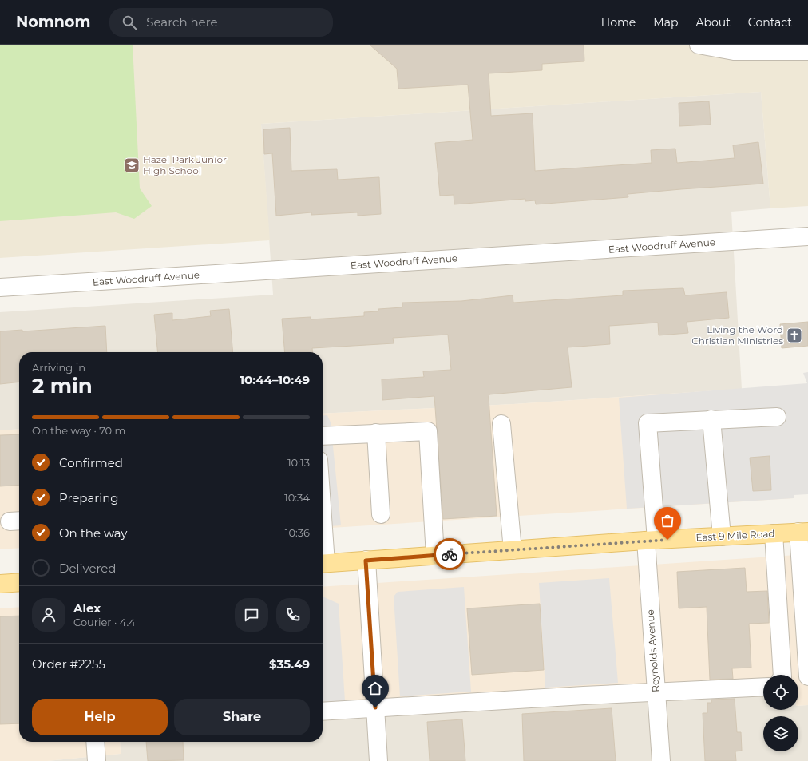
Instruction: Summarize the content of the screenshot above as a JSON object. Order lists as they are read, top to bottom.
{
  "streets": {
    "main road": ["East 9 Mile Road"],
    "street": ["East Woodruff Avenue", "Reynolds Avenue"]
  },
  "crossings": [
    ["East 9 Mile Road", "Reynolds Avenue"]
  ],
  "places": {
    "school or university": ["Hazel Park Junior High School"],
    "church": ["Living the Word Christian Ministries"]
  },
  "page": {
    "header": "Nomnom",
    "search": "Search here",
    "nav": [
      "Home",
      "Map",
      "About",
      "Contact"
    ],
    "heading": ["2 min", "Arriving in", "10:44–10:49"],
    "panel": [
      "Alex",
      "Courier · 4.4",
      "Order #2255",
      "$35.49"
    ],
    "bar": "On the way · 70 m",
    "list": [
      ["Confirmed", "10:13"],
      ["Preparing", "10:34"],
      ["On the way", "10:36"],
      "Delivered"
    ],
    "buttons": ["Help", "Share"]
  }
}
